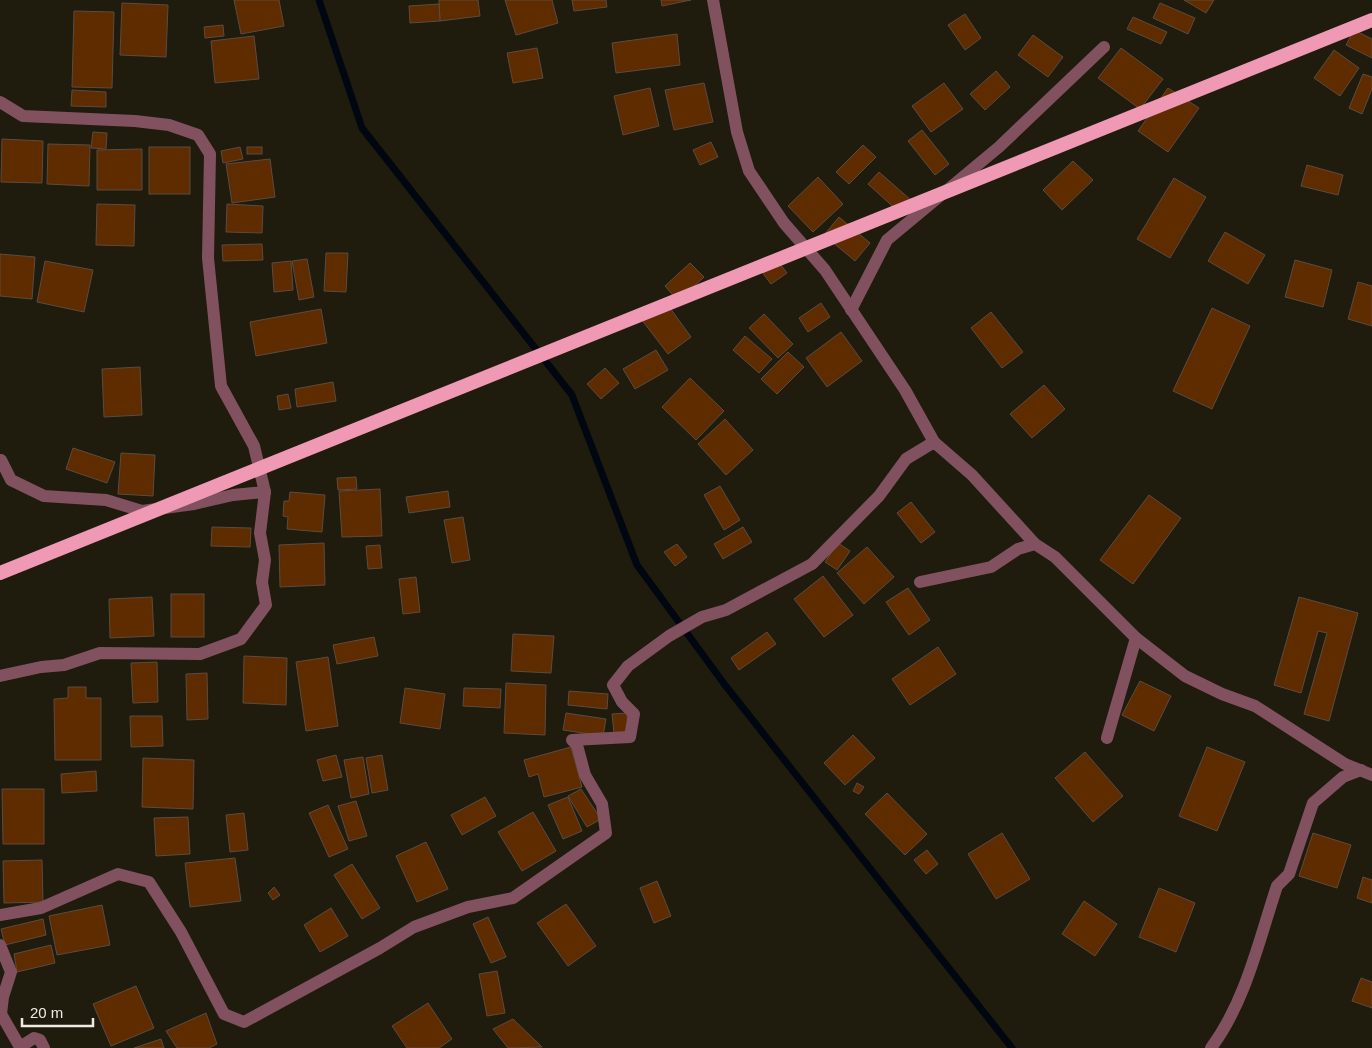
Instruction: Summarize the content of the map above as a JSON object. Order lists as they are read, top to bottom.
{
  "scale_bar": "20 m"
}
